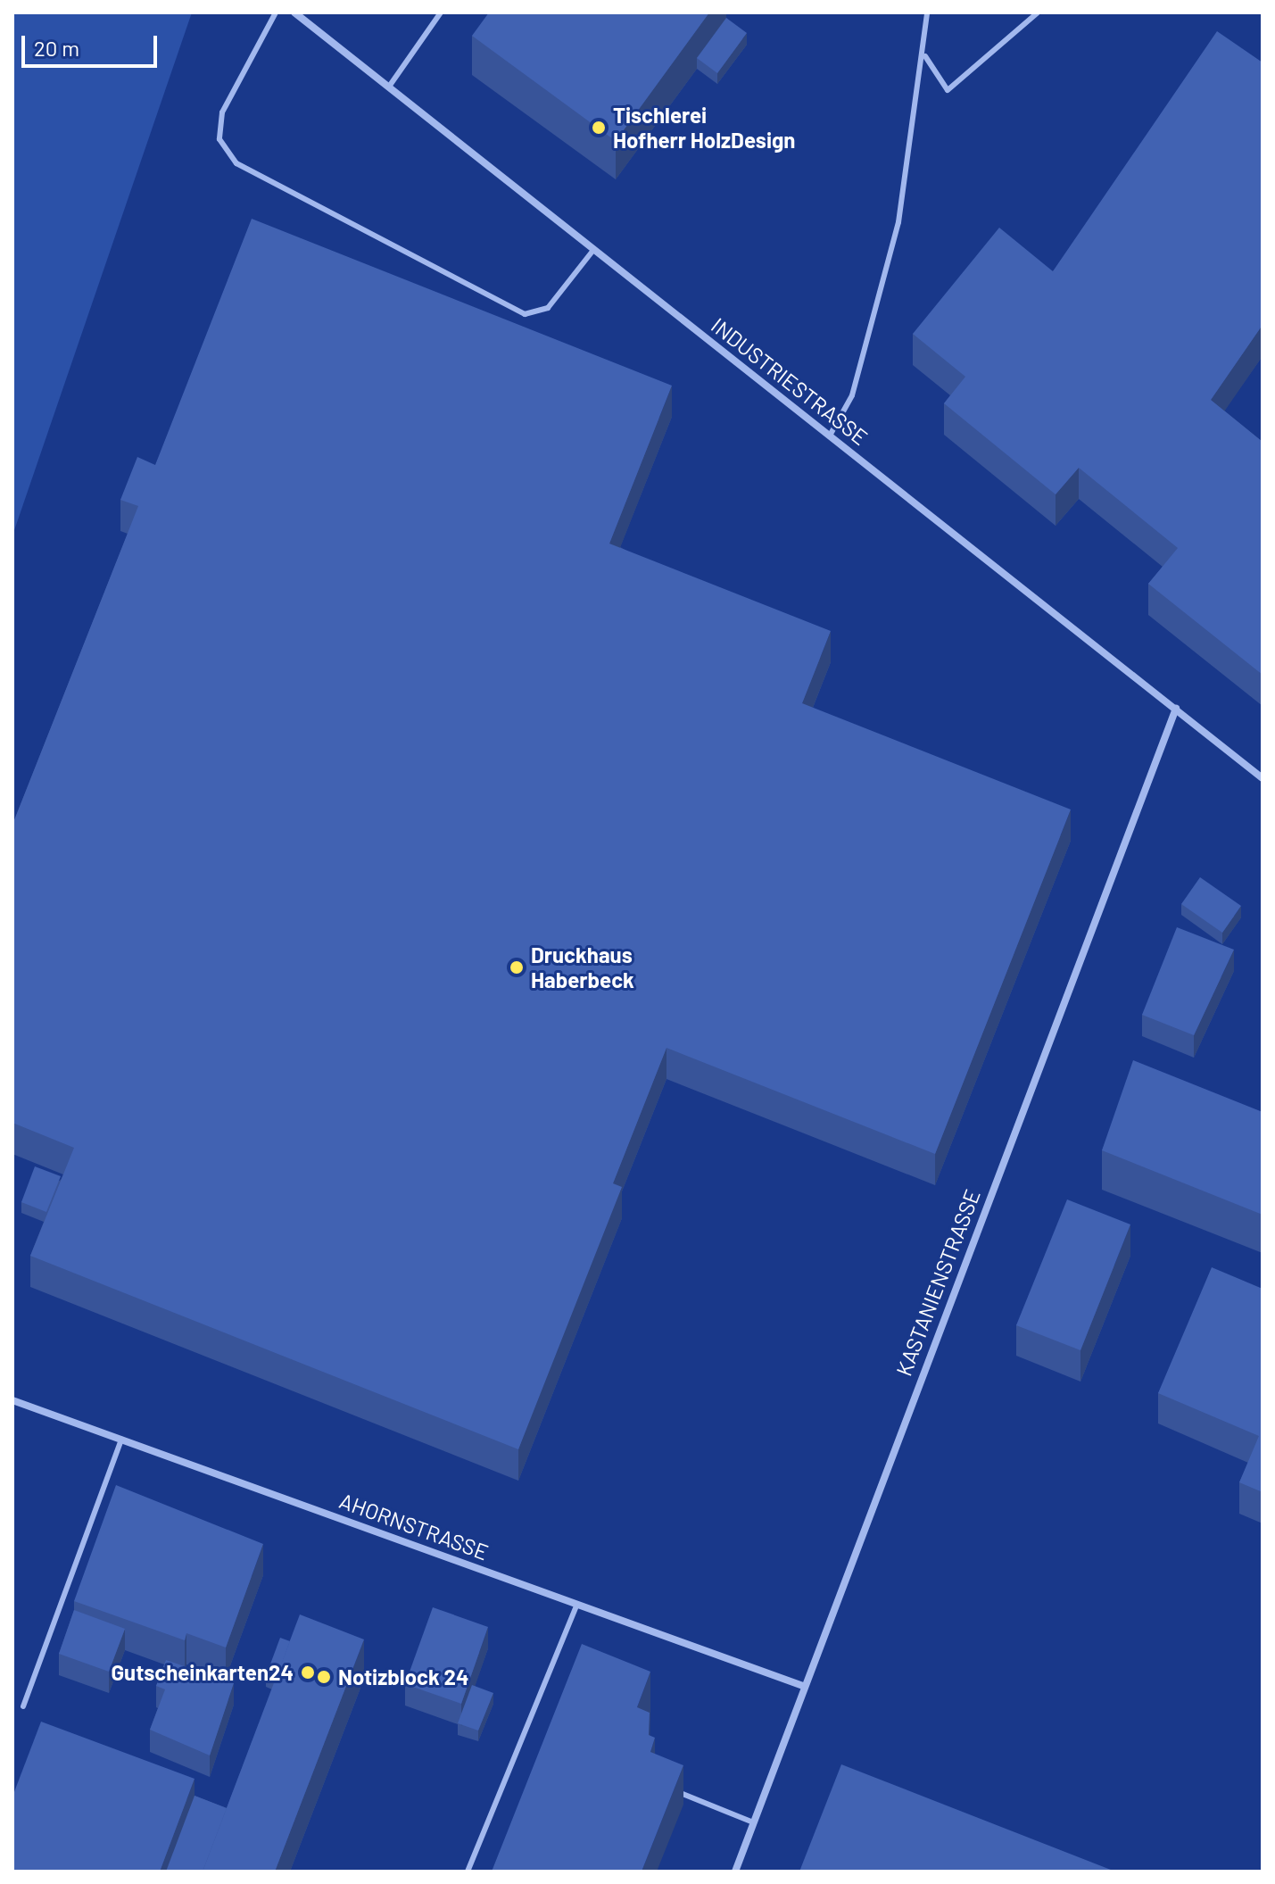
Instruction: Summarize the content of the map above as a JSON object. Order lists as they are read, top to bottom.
{
  "streets": {
    "street": ["INDUSTRIESTRASSE", "KASTANIENSTRASSE", "AHORNSTRASSE"]
  },
  "crossings": [
    ["INDUSTRIESTRASSE", "KASTANIENSTRASSE"],
    ["KASTANIENSTRASSE", "AHORNSTRASSE"]
  ],
  "places": [
    "Tischlerei Hofherr HolzDesign",
    "Druckhaus Haberbeck",
    "Gutscheinkarten24",
    "Notizblock 24"
  ],
  "scale_bar": "20 m"
}
